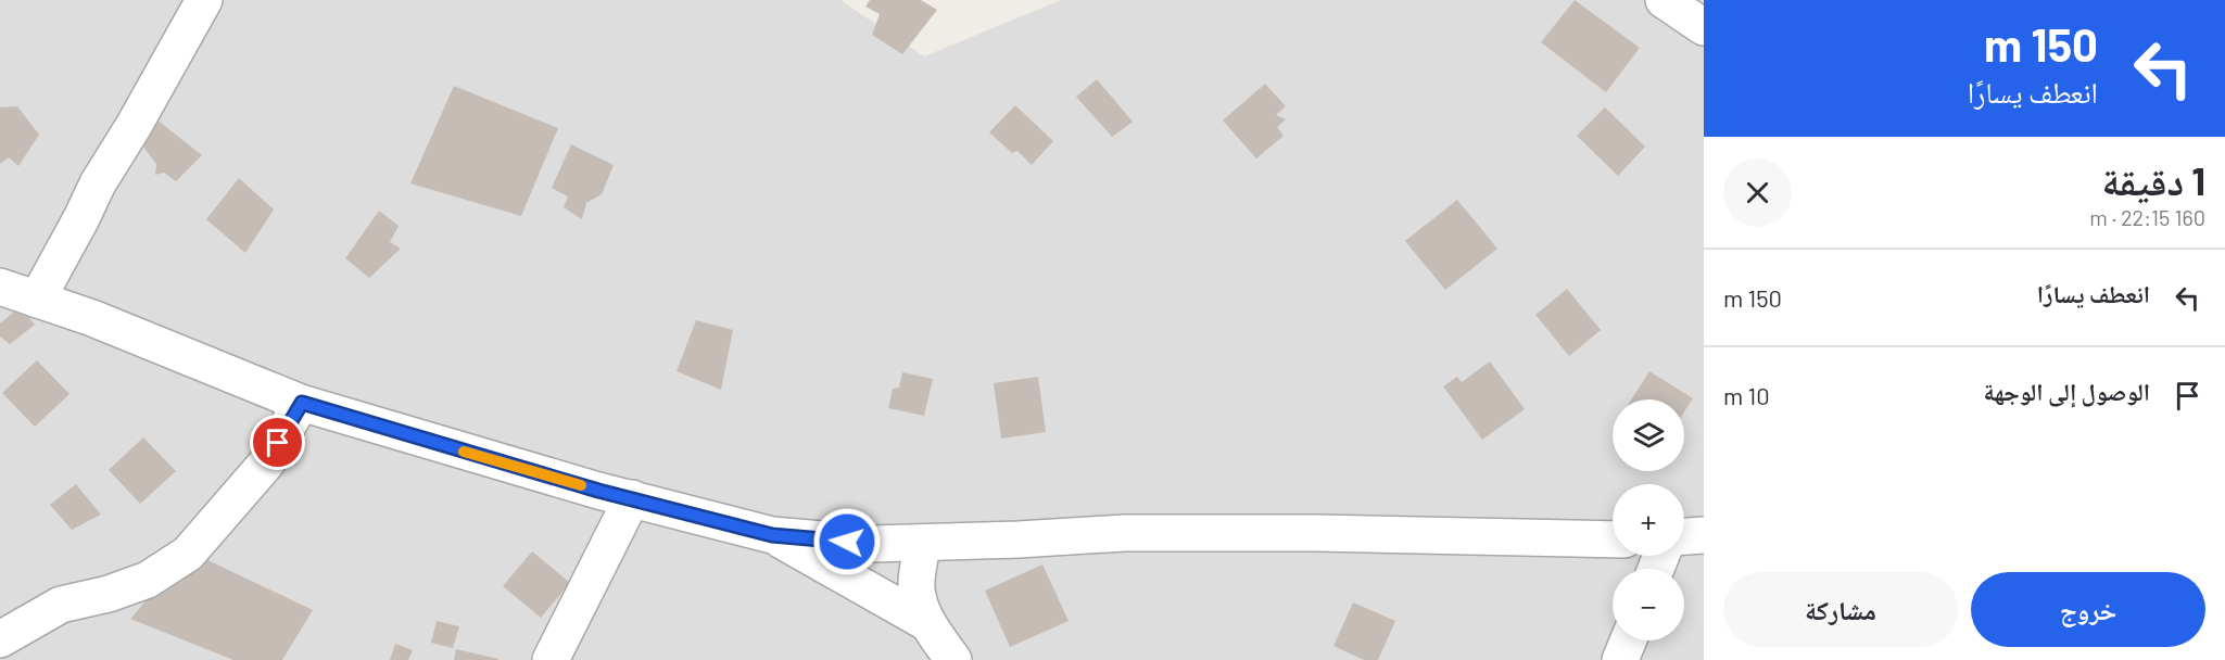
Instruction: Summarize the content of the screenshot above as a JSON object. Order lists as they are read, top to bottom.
{
  "page": {
    "turn": ["150 m", "انعطف يسارًا"],
    "heading": ["1 دقيقة", "160 m · 22:15"],
    "list": [
      {
        "name": "انعطف يسارًا",
        "value": "150 m"
      },
      {
        "name": "الوصول إلى الوجهة",
        "value": "10 m"
      }
    ],
    "map_buttons": ["+", "−"],
    "buttons": ["خروج", "مشاركة"]
  }
}
